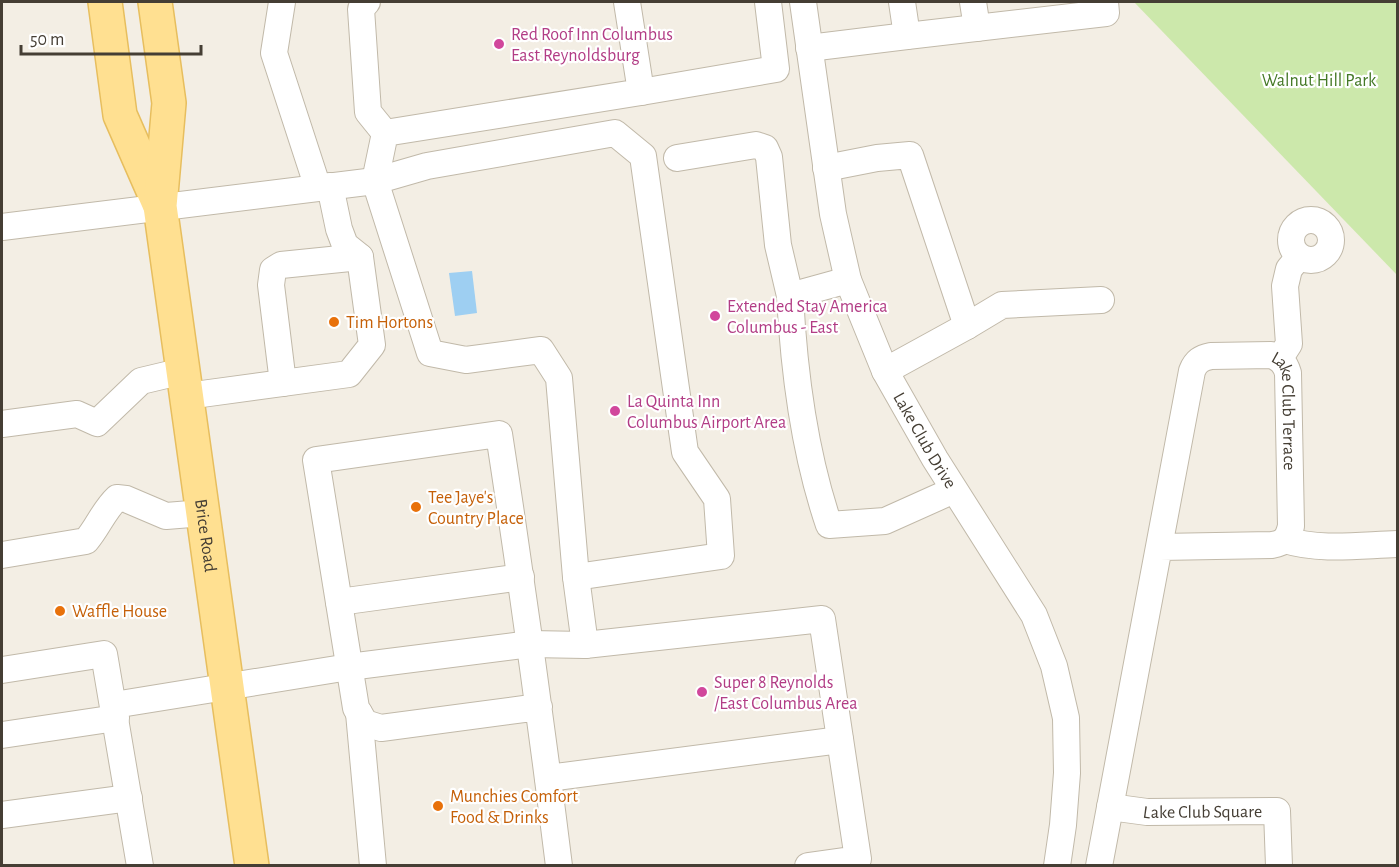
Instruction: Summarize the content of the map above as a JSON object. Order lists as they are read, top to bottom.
{
  "streets": {
    "main road": ["Brice Road"],
    "street": ["Lake Club Terrace", "Lake Club Drive", "Lake Club Square"]
  },
  "crossings": [
    ["Lake Club Terrace", "Lake Club Square"]
  ],
  "parks": ["Walnut Hill Park"],
  "places": [
    "Red Roof Inn Columbus East Reynoldsburg",
    "Extended Stay America Columbus - East",
    "Tim Hortons",
    "La Quinta Inn Columbus Airport Area",
    "Tee Jaye's Country Place",
    "Waffle House",
    "Super 8 Reynolds /East Columbus Area",
    "Munchies Comfort Food & Drinks"
  ],
  "scale_bar": "50 m"
}
